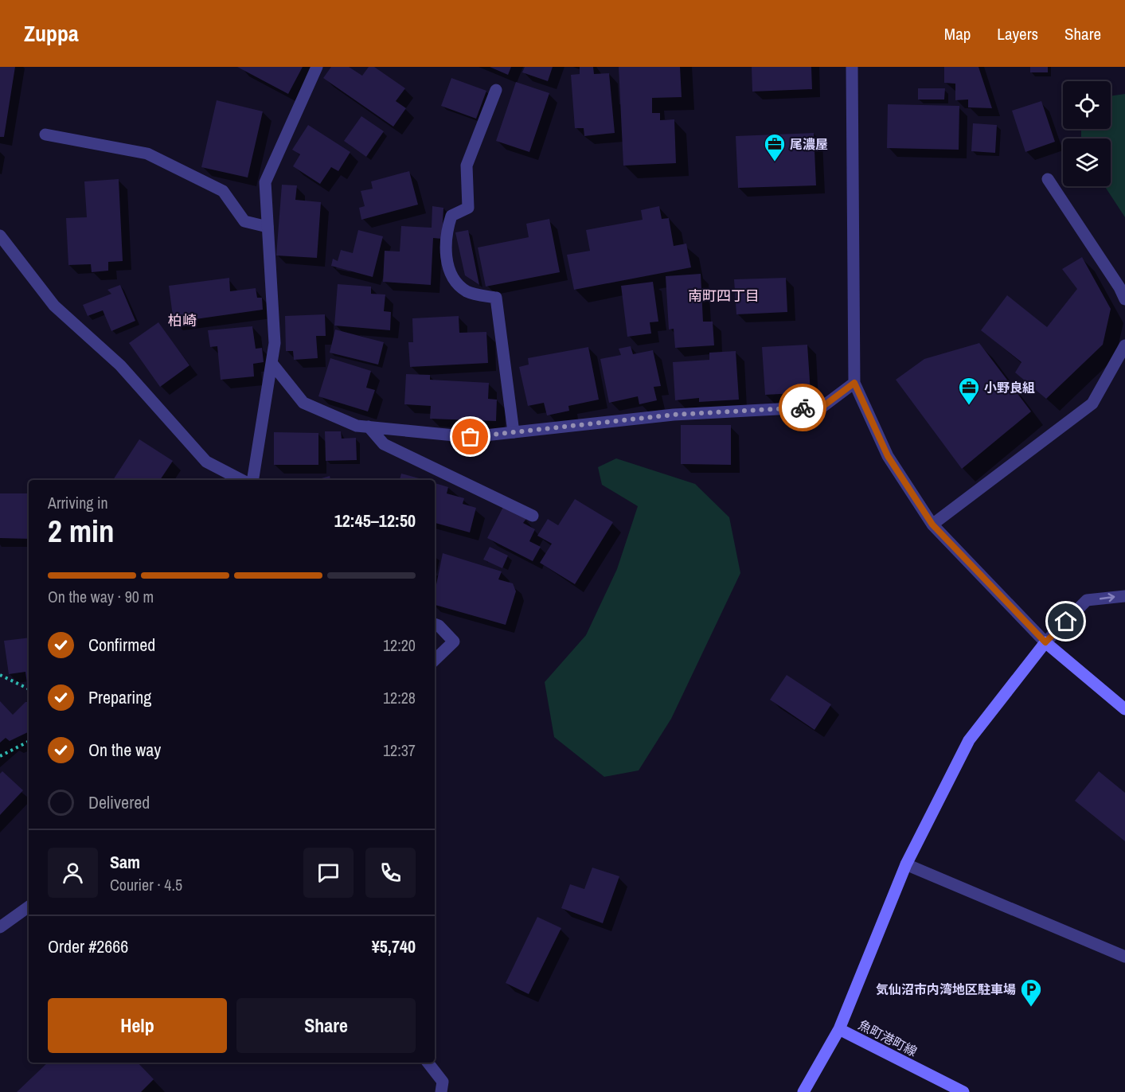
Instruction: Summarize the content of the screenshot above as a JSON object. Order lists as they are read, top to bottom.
{
  "streets": {
    "street": ["魚町港町線"]
  },
  "districts": ["南町四丁目", "柏崎"],
  "places": {
    "office": ["尾濃屋", "小野良組"],
    "parking": ["気仙沼市内湾地区駐車場"]
  },
  "page": {
    "header": "Zuppa",
    "nav": ["Map", "Layers", "Share"],
    "heading": ["2 min", "Arriving in", "12:45–12:50"],
    "panel": [
      "Sam",
      "Courier · 4.5",
      "Order #2666",
      "¥5,740"
    ],
    "bar": "On the way · 90 m",
    "list": [
      ["Confirmed", "12:20"],
      ["Preparing", "12:28"],
      ["On the way", "12:37"],
      "Delivered"
    ],
    "buttons": ["Help", "Share"]
  }
}
